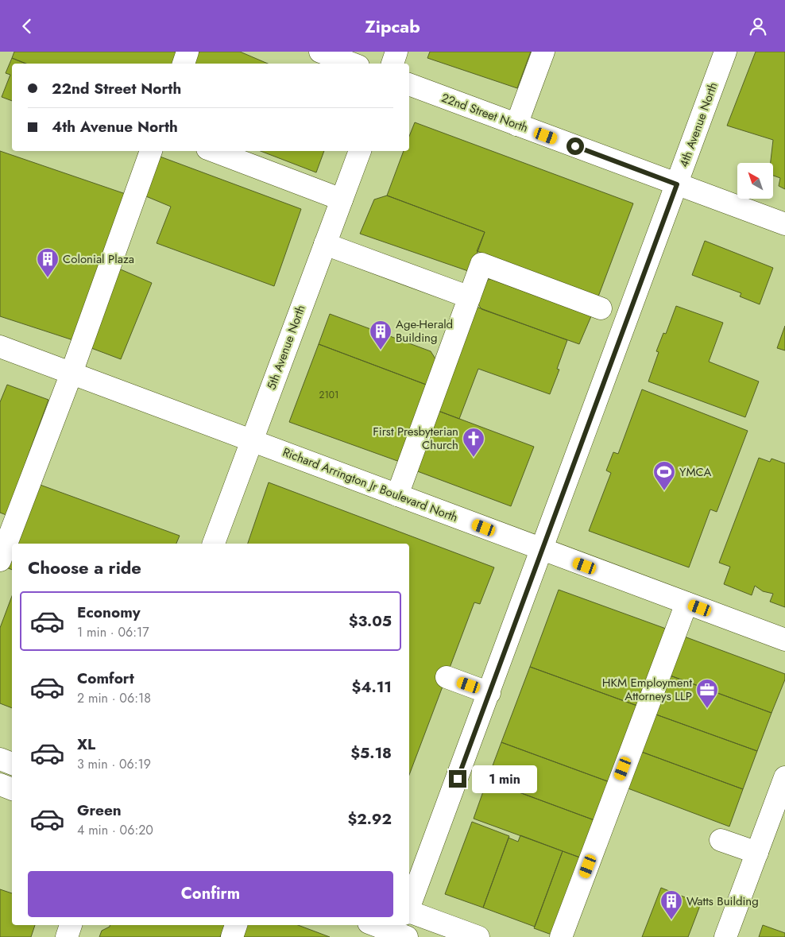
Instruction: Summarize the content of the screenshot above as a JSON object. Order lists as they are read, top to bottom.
{
  "streets": {
    "main road": [
      "22nd Street North",
      "4th Avenue North",
      "5th Avenue North",
      "Richard Arrington Jr Boulevard North"
    ]
  },
  "crossings": [
    ["22nd Street North", "4th Avenue North"],
    ["4th Avenue North", "Richard Arrington Jr Boulevard North"],
    ["5th Avenue North", "Richard Arrington Jr Boulevard North"]
  ],
  "places": {
    "building": ["Colonial Plaza", "Age-Herald Building", "Watts Building"],
    "church": ["First Presbyterian Church"],
    "sports": ["YMCA"],
    "office": ["HKM Employment Attorneys LLP"]
  },
  "house_numbers": ["2101"],
  "north": "top left",
  "page": {
    "header": "Zipcab",
    "banner": ["22nd Street North", "4th Avenue North"],
    "heading": "Choose a ride",
    "list": [
      {
        "name": "Economy",
        "note": "1 min · 06:17",
        "value": "$3.05"
      },
      {
        "name": "Comfort",
        "note": "2 min · 06:18",
        "value": "$4.11"
      },
      {
        "name": "XL",
        "note": "3 min · 06:19",
        "value": "$5.18"
      },
      {
        "name": "Green",
        "note": "4 min · 06:20",
        "value": "$2.92"
      }
    ],
    "bubble": "1 min",
    "buttons": "Confirm"
  }
}
